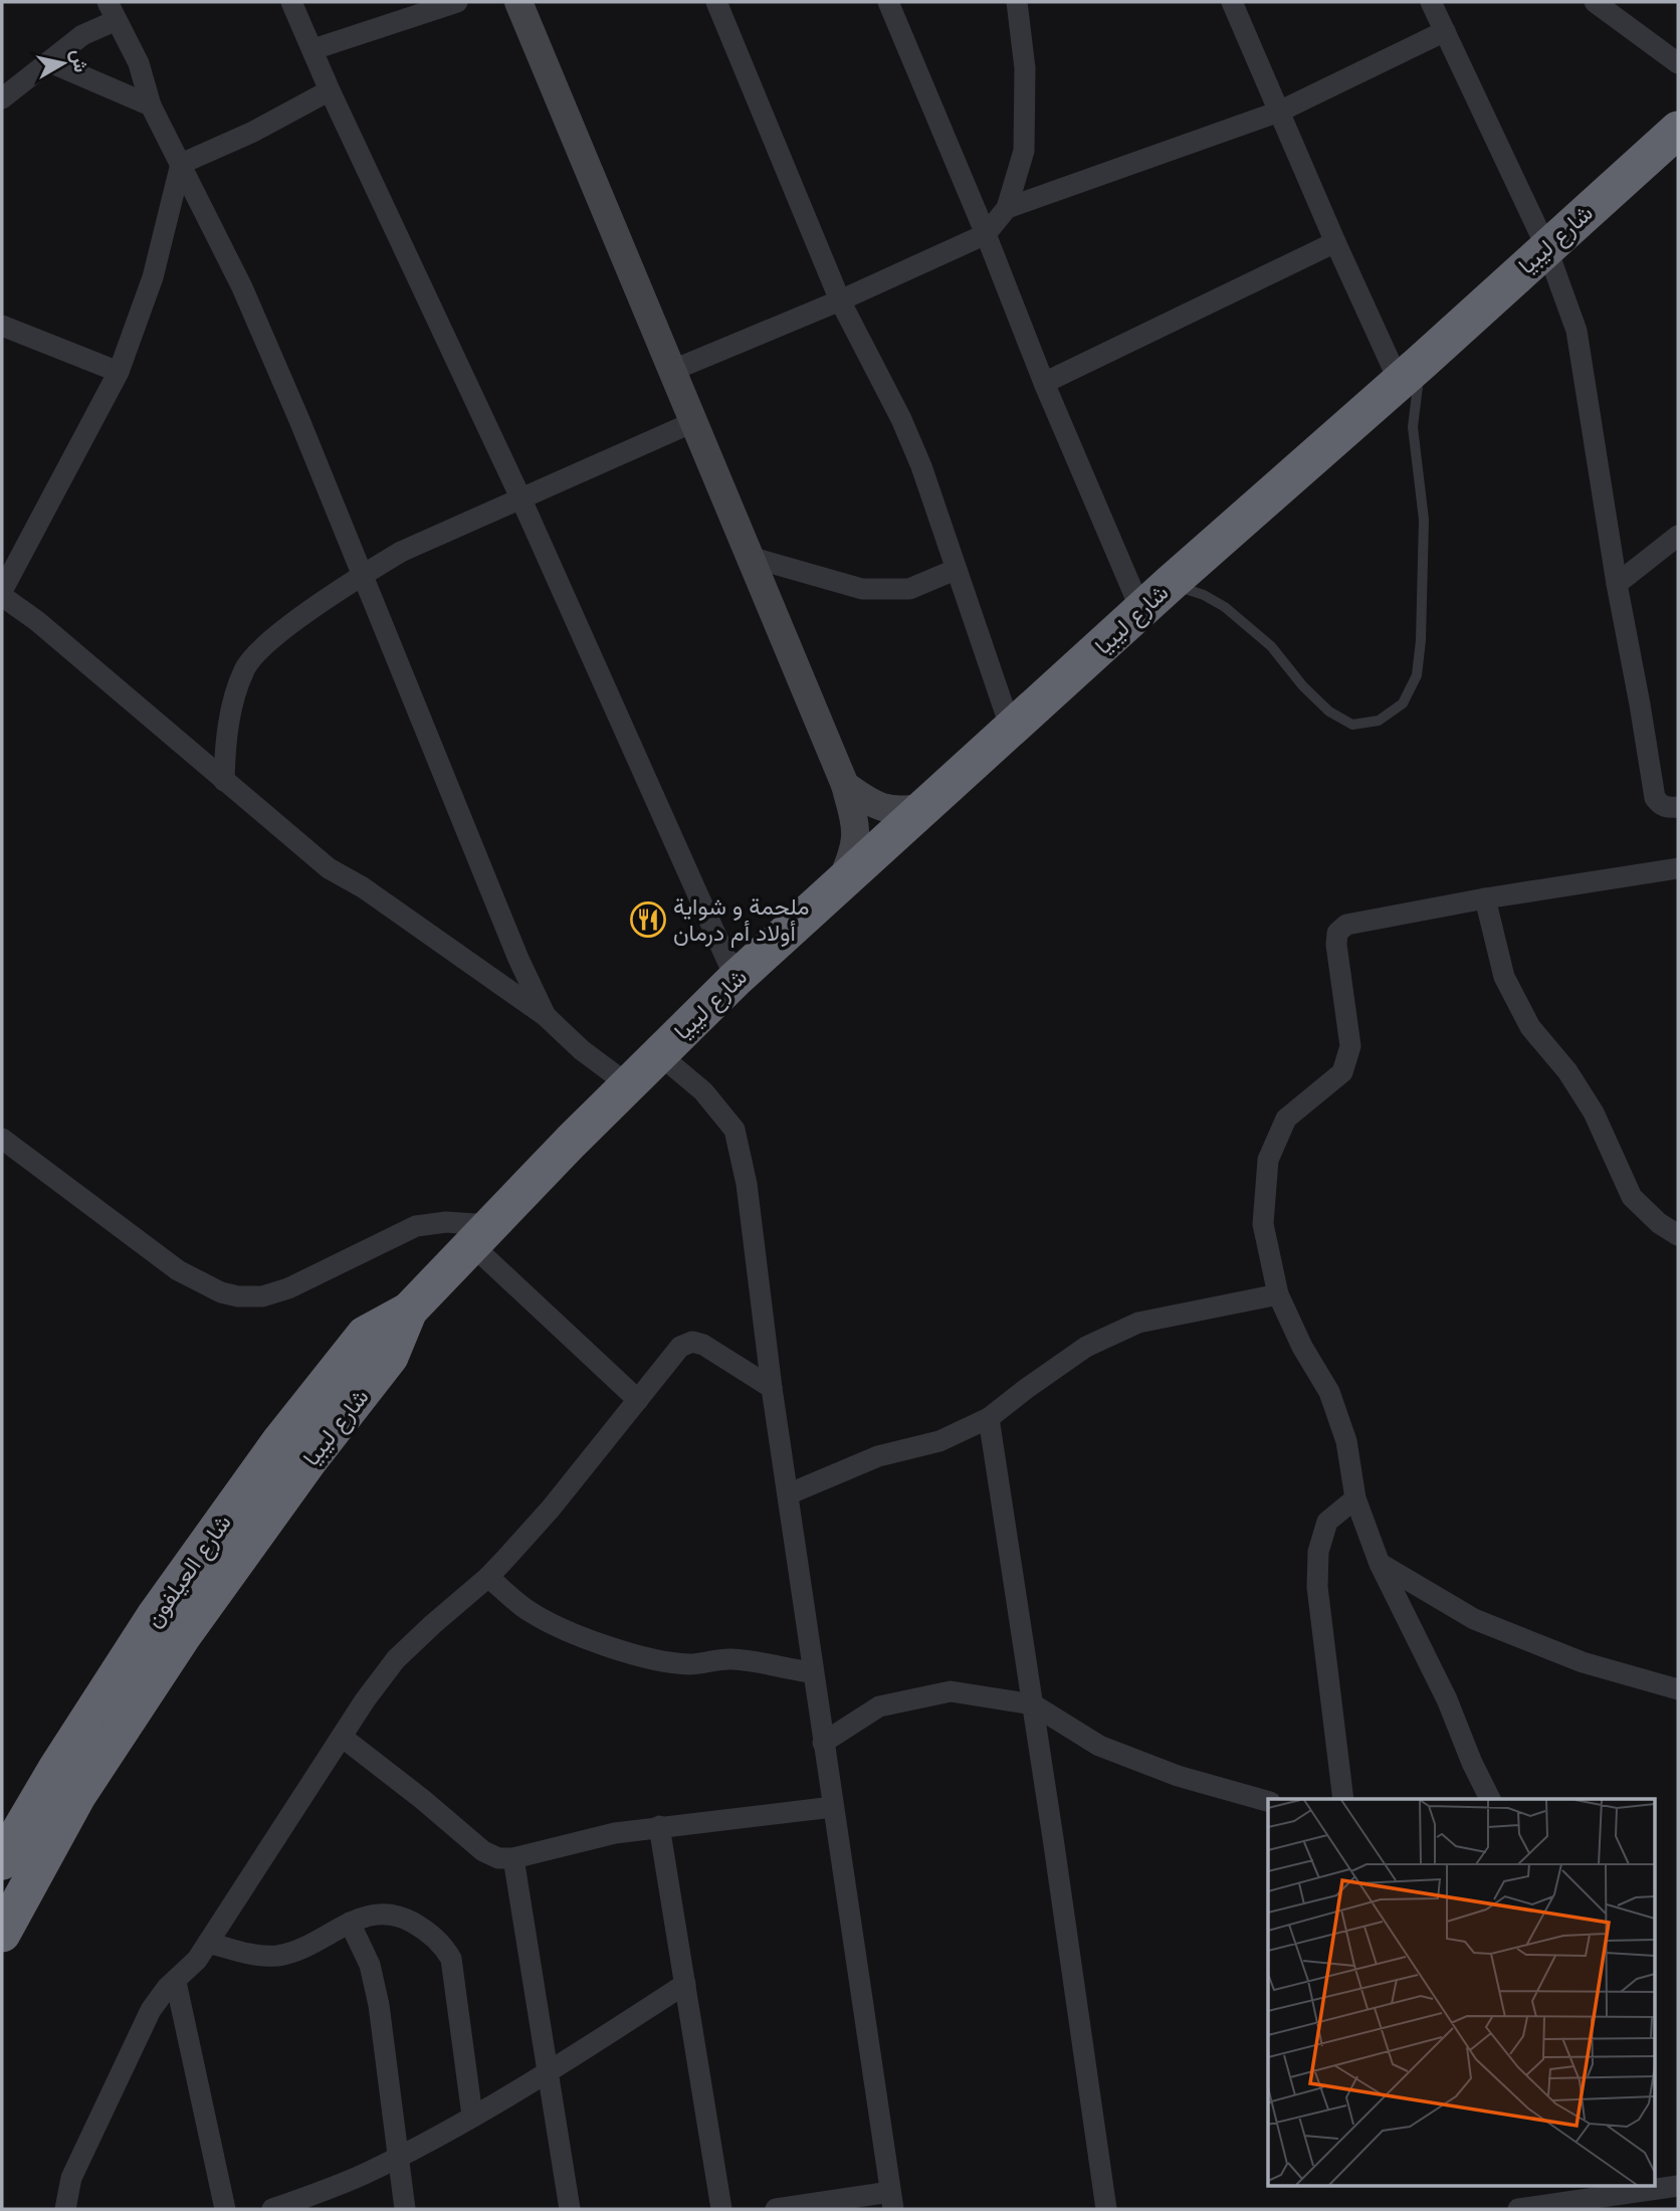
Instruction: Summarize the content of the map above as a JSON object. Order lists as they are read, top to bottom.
{
  "streets": {
    "highway": ["شارع ليبيا", "شارع العيلفون"]
  },
  "crossings": [
    ["شارع ليبيا", "شارع العيلفون"]
  ],
  "places": {
    "restaurant": ["ملحمة و شواية أولاد أم درمان"]
  },
  "north": "right"
}
